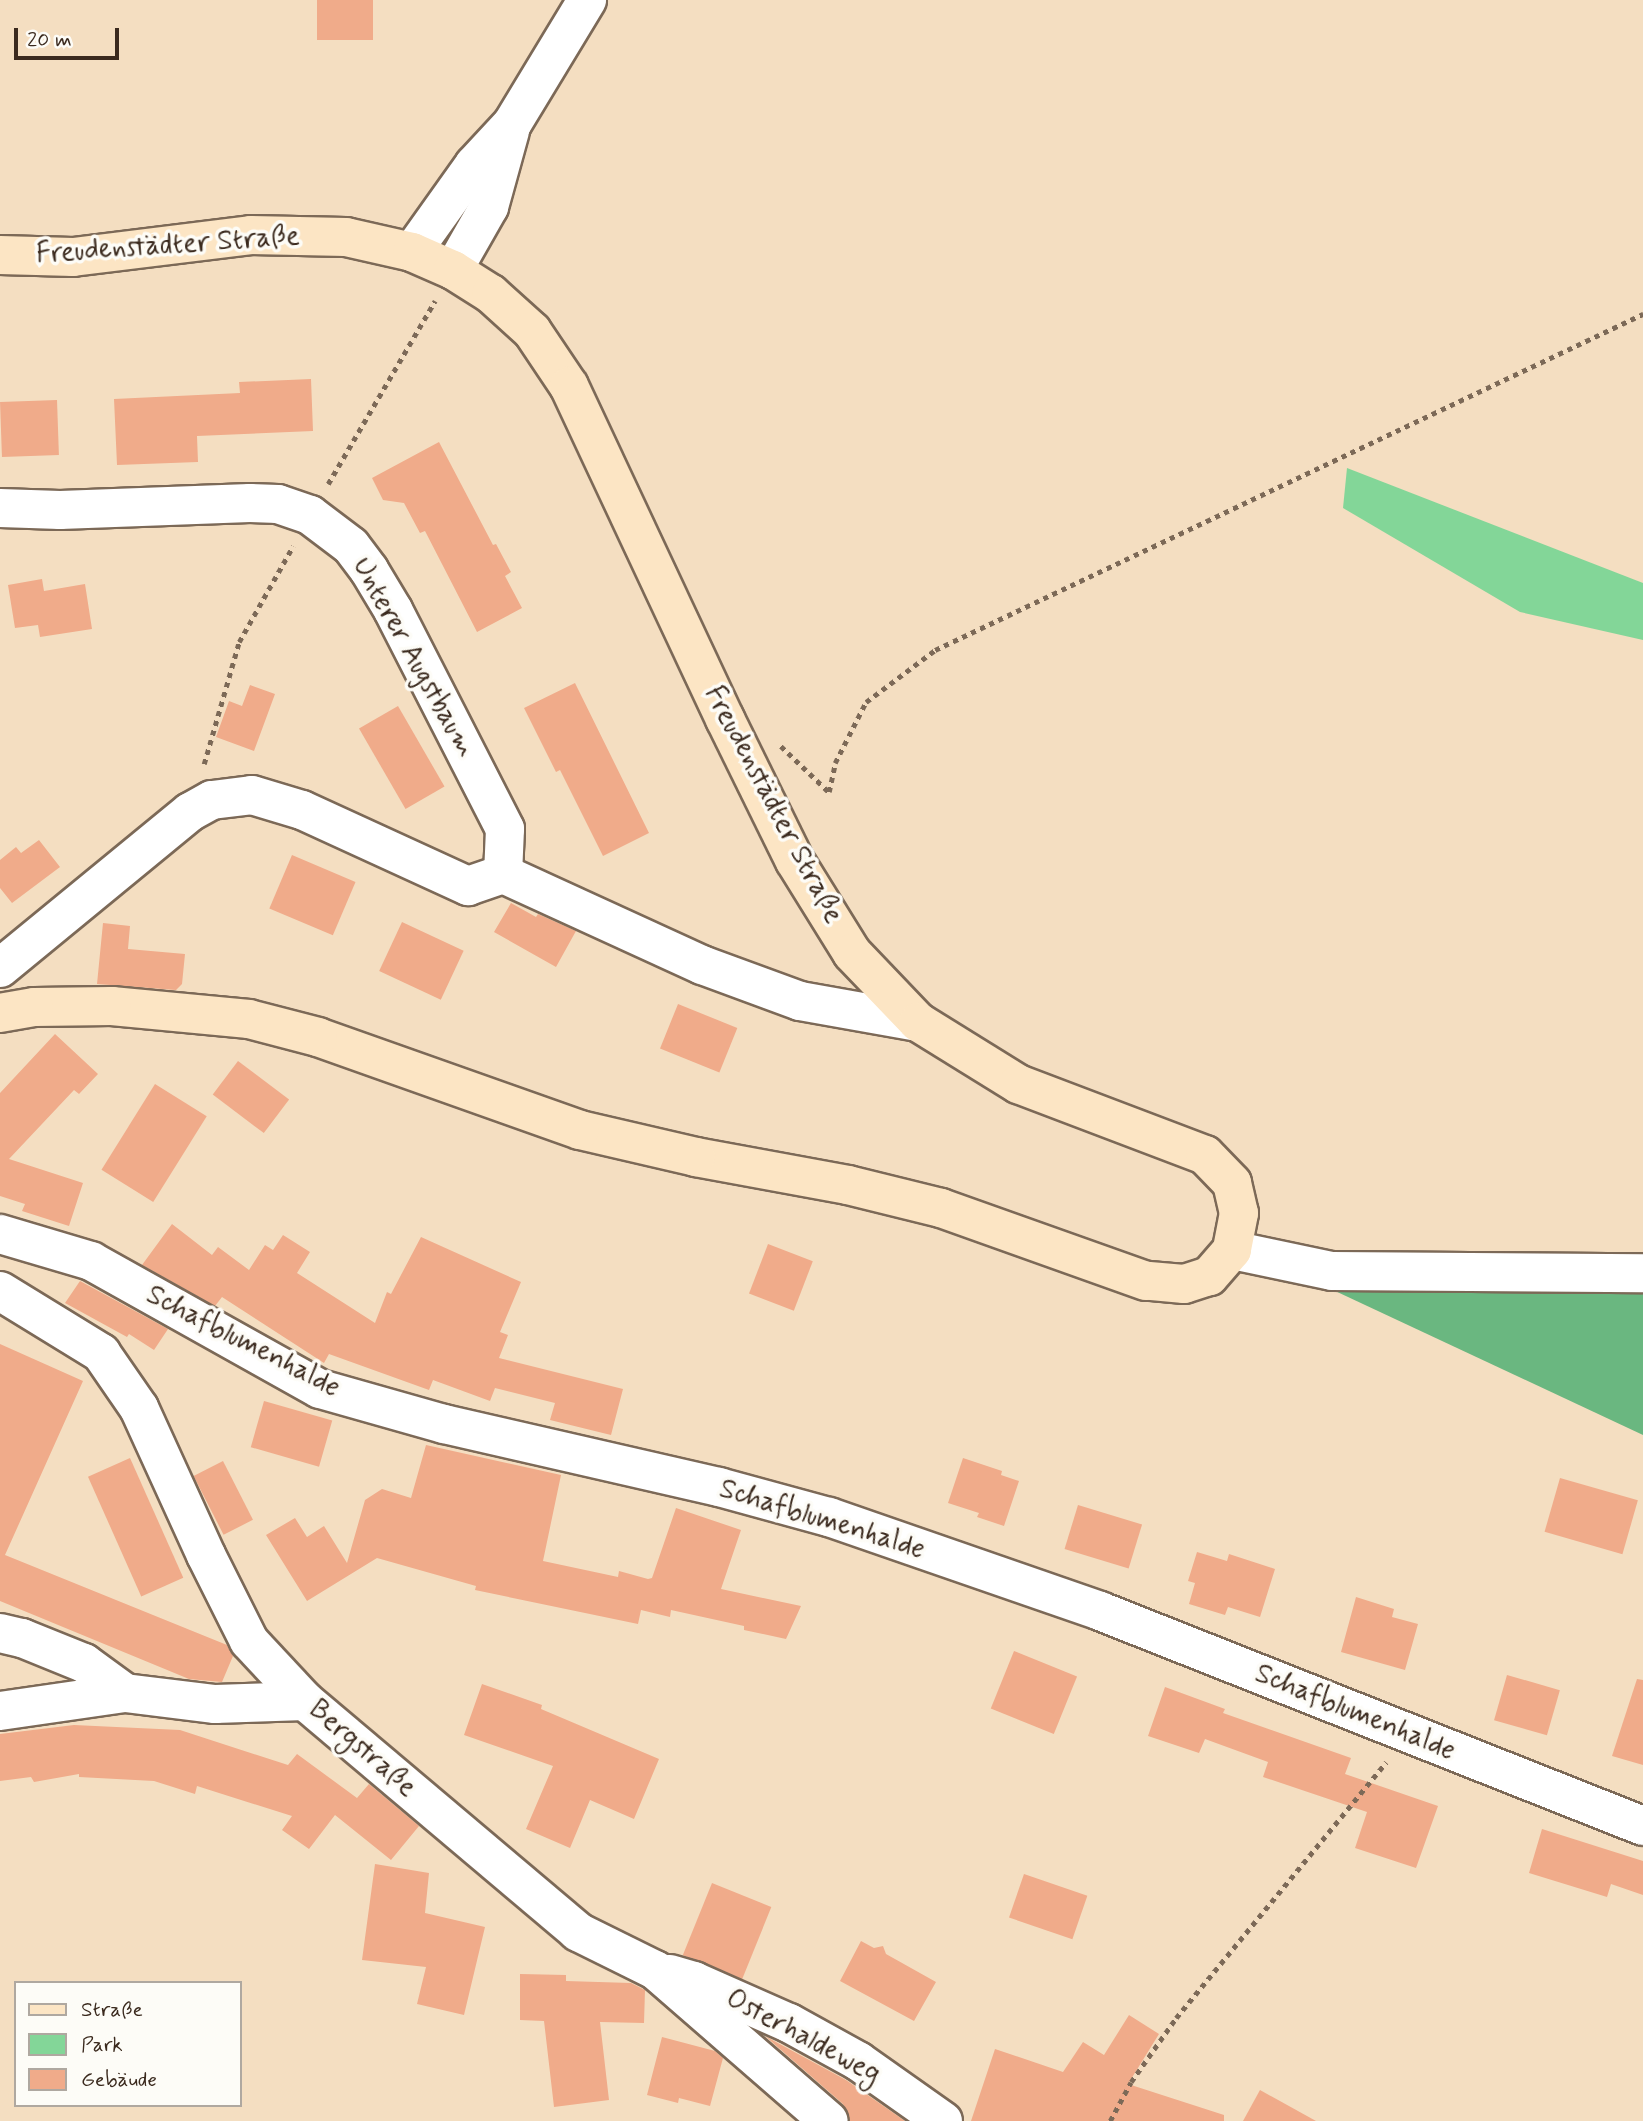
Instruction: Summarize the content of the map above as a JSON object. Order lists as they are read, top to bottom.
{
  "streets": {
    "street": [
      "Freudenstädter Straße",
      "Unterer Augstbaum",
      "Schafblumenhalde",
      "Bergstraße",
      "Osterhaldeweg"
    ]
  },
  "crossings": [
    ["Bergstraße", "Osterhaldeweg"]
  ],
  "legend": ["Straße", "Park", "Gebäude"],
  "scale_bar": "20 m"
}
